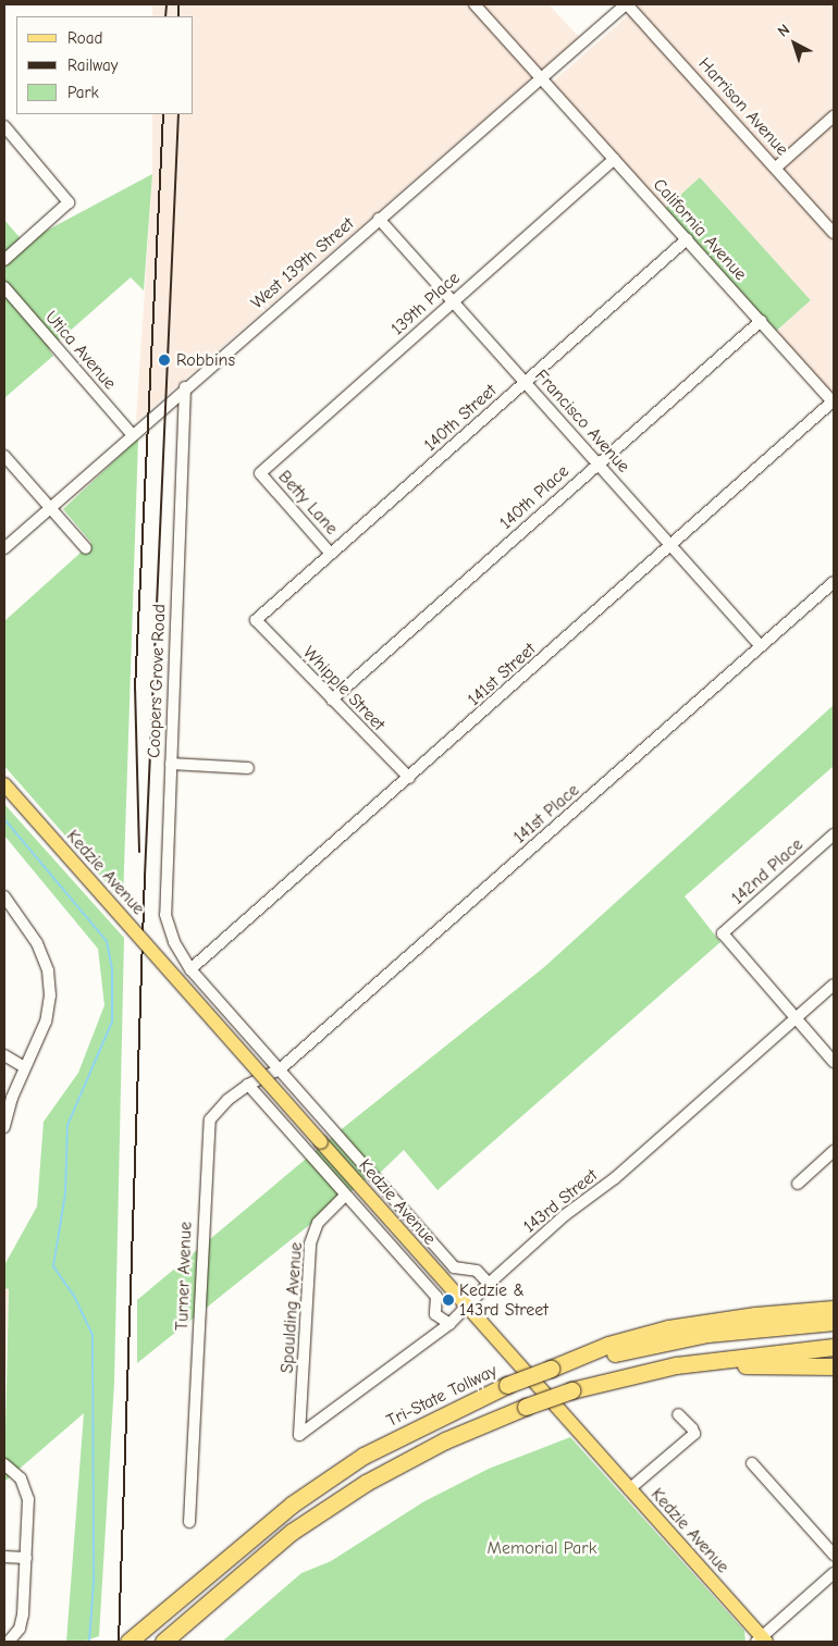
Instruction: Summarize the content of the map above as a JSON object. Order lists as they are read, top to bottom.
{
  "streets": {
    "highway": ["Tri-State Tollway"],
    "main road": ["Kedzie Avenue"],
    "street": [
      "Harrison Avenue",
      "California Avenue",
      "West 139th Street",
      "139th Place",
      "Utica Avenue",
      "140th Street",
      "Francisco Avenue",
      "140th Place",
      "Betty Lane",
      "141st Street",
      "Coopers Grove Road",
      "Whipple Street",
      "141st Place",
      "142nd Place",
      "143rd Street",
      "Turner Avenue",
      "Spaulding Avenue"
    ]
  },
  "crossings": [
    ["Harrison Avenue", "West 139th Street"],
    ["California Avenue", "West 139th Street"],
    ["California Avenue", "139th Place"],
    ["California Avenue", "140th Street"],
    ["California Avenue", "140th Place"],
    ["California Avenue", "141st Street"],
    ["West 139th Street", "Utica Avenue"],
    ["West 139th Street", "Francisco Avenue"],
    ["West 139th Street", "Coopers Grove Road"],
    ["139th Place", "Francisco Avenue"],
    ["139th Place", "Betty Lane"],
    ["140th Street", "Francisco Avenue"],
    ["140th Street", "Betty Lane"],
    ["140th Street", "Whipple Street"],
    ["Francisco Avenue", "140th Place"],
    ["Francisco Avenue", "141st Street"],
    ["Francisco Avenue", "141st Place"],
    ["140th Place", "Whipple Street"],
    ["141st Street", "Coopers Grove Road"],
    ["141st Street", "Whipple Street"],
    ["Coopers Grove Road", "141st Place"],
    ["Coopers Grove Road", "143rd Street"],
    ["Coopers Grove Road", "Turner Avenue"],
    ["141st Place", "Turner Avenue"],
    ["142nd Place", "143rd Street"],
    ["Kedzie Avenue", "143rd Street"],
    ["143rd Street", "Spaulding Avenue"]
  ],
  "parks": ["Memorial Park"],
  "places": ["Robbins", "Kedzie & 143rd Street"],
  "legend": ["Road", "Railway", "Park"],
  "north": "top left"
}
